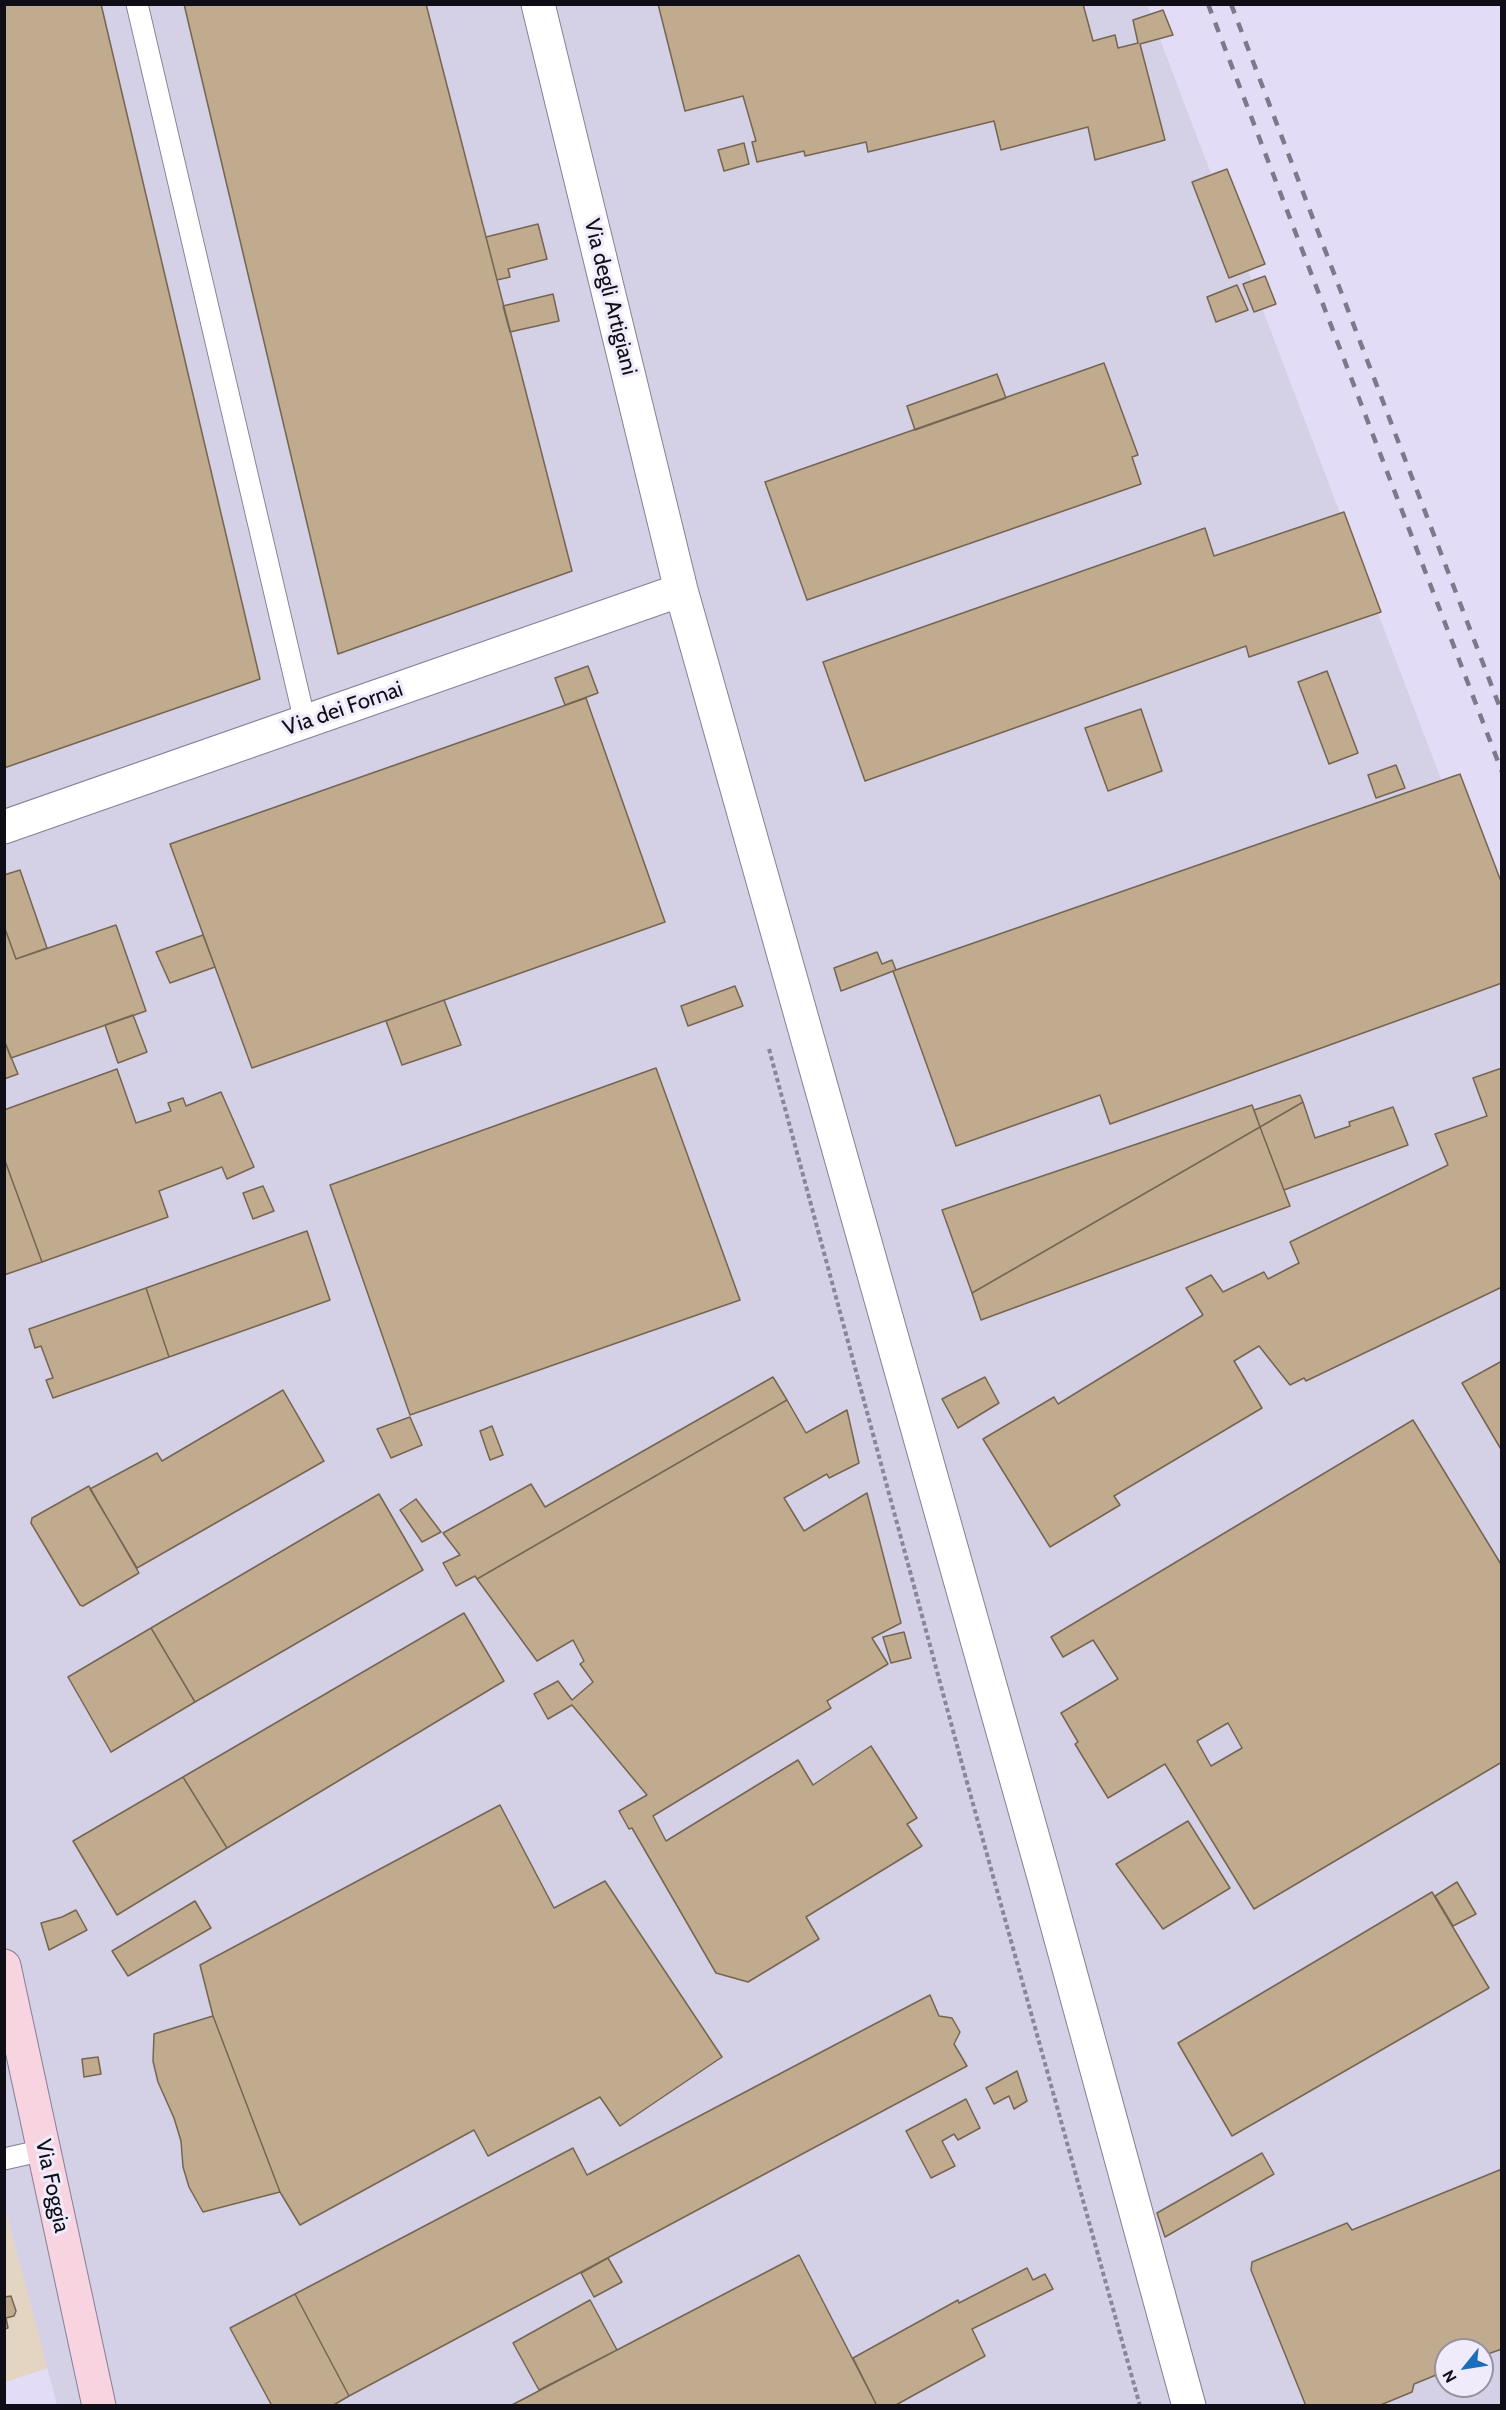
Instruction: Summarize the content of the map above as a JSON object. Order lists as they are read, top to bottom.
{
  "streets": {
    "main road": ["Via Foggia"],
    "street": ["Via degli Artigiani", "Via dei Fornai"]
  },
  "crossings": [
    ["Via degli Artigiani", "Via dei Fornai"]
  ],
  "north": "bottom left"
}
